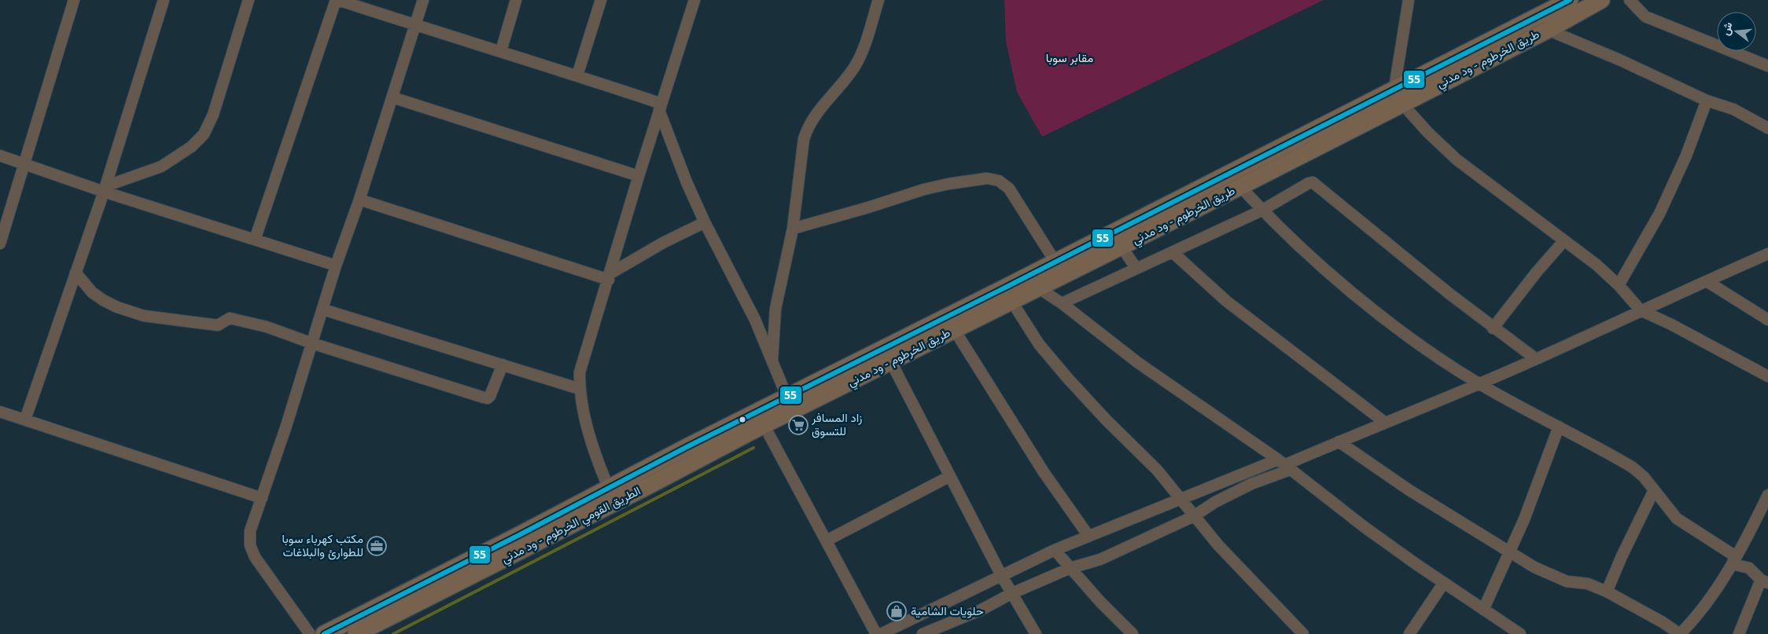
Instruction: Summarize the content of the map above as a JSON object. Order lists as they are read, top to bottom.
{
  "streets": {
    "highway": ["طريق الخرطوم - ود مدني", "الطريق القومي الخرطوم - ود مدني"]
  },
  "crossings": [
    ["طريق الخرطوم - ود مدني", "الطريق القومي الخرطوم - ود مدني"]
  ],
  "parks": ["مقابر سوبا"],
  "places": {
    "supermarket": ["زاد المسافر للتسوق"],
    "office": ["مكتب كهرباء سوبا للطوارئ والبلاغات"],
    "shop": ["حلويات الشامية"]
  },
  "lines": ["transit line 55"],
  "north": "left"
}
